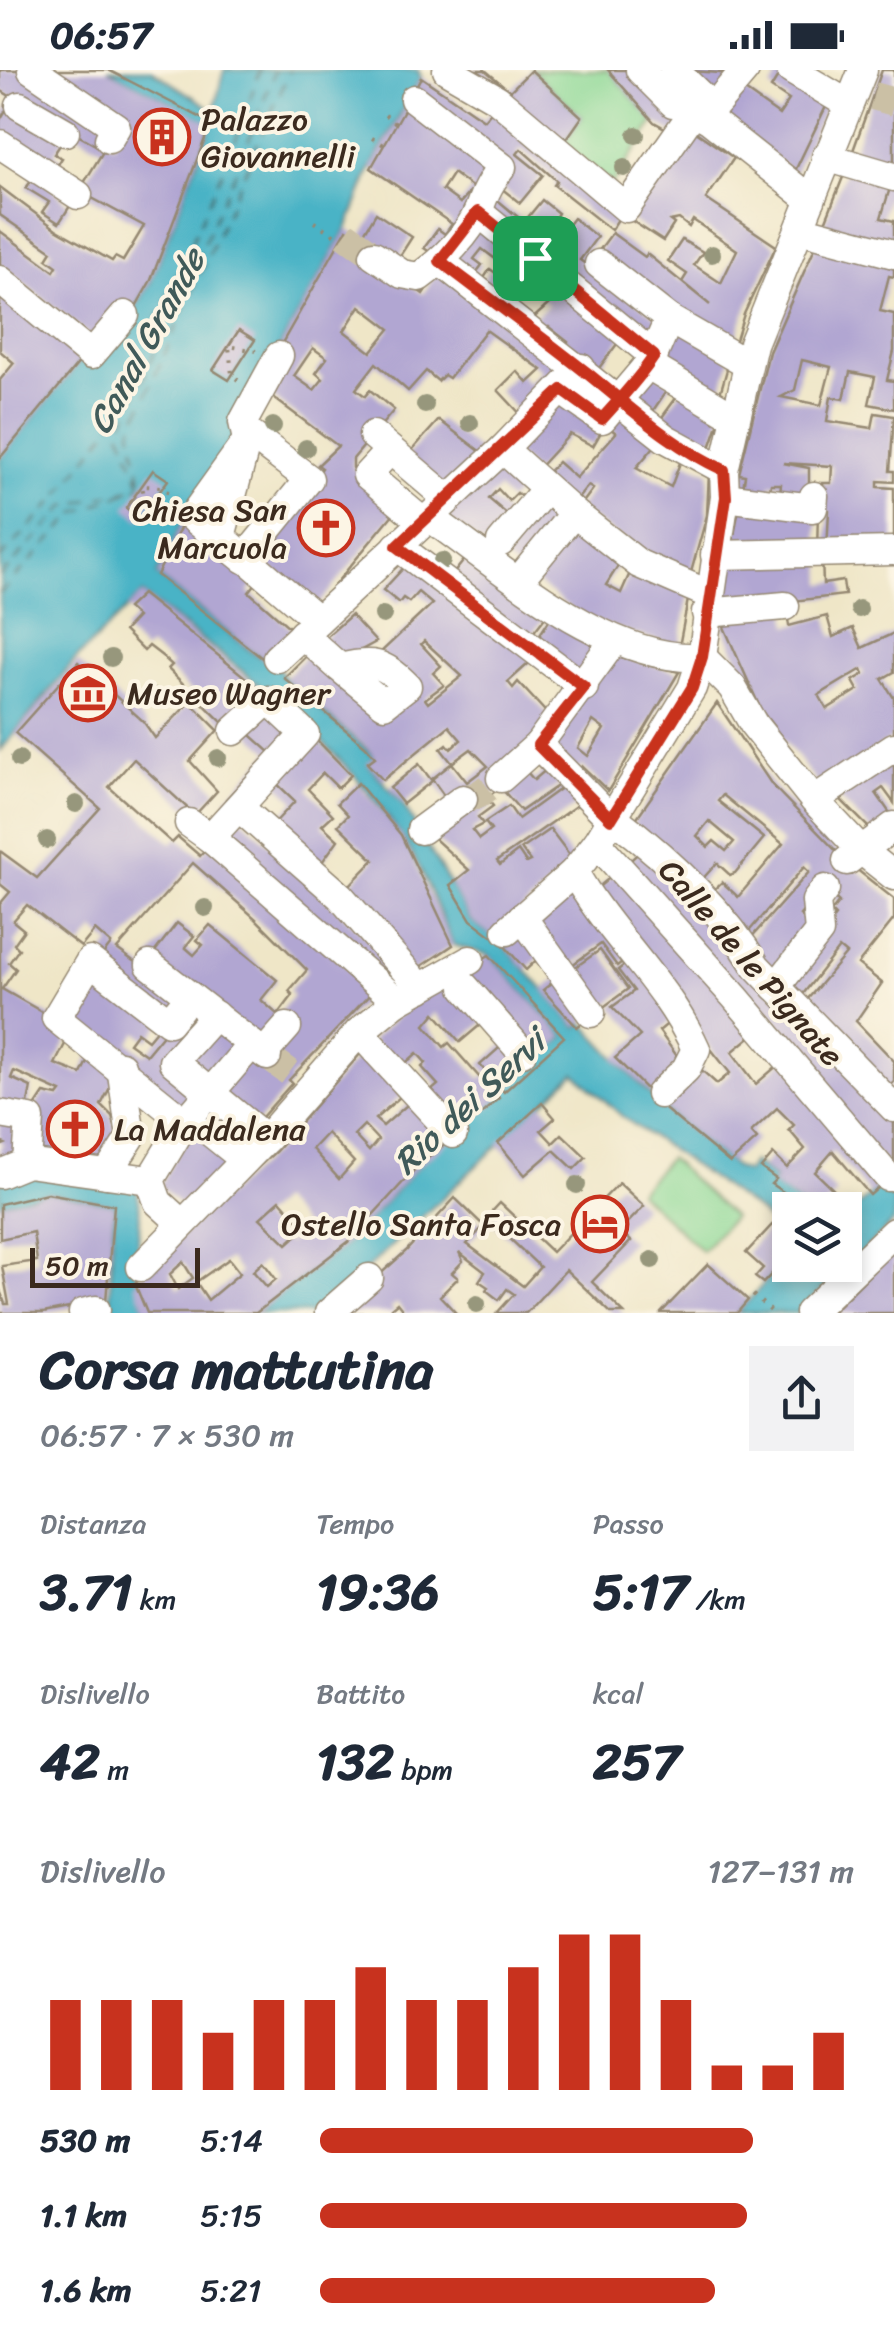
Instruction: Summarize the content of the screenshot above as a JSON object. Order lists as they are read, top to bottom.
{
  "streets": {
    "street": ["Calle de le Pignate"]
  },
  "water": ["Canal Grande", "Rio dei Servi"],
  "places": {
    "building": ["Palazzo Giovannelli"],
    "church": ["Chiesa San Marcuola", "La Maddalena"],
    "museum": ["Museo Wagner"],
    "hotel": ["Ostello Santa Fosca"]
  },
  "scale_bar": "50 m",
  "page": {
    "status": "06:57",
    "scale": "50 m",
    "heading": ["Corsa mattutina", "06:57 · 7 × 530 m"],
    "stats": [
      ["Distanza", "3.71 km"],
      ["Tempo", "19:36"],
      ["Passo", "5:17 /km"],
      ["Dislivello", "42 m"],
      ["Battito", "132 bpm"],
      ["kcal", "257"]
    ],
    "chart": ["Dislivello", "127–131 m"],
    "list": [
      {
        "name": "530 m",
        "note": "5:14"
      },
      {
        "name": "1.1 km",
        "note": "5:15"
      },
      {
        "name": "1.6 km",
        "note": "5:21"
      }
    ]
  }
}
